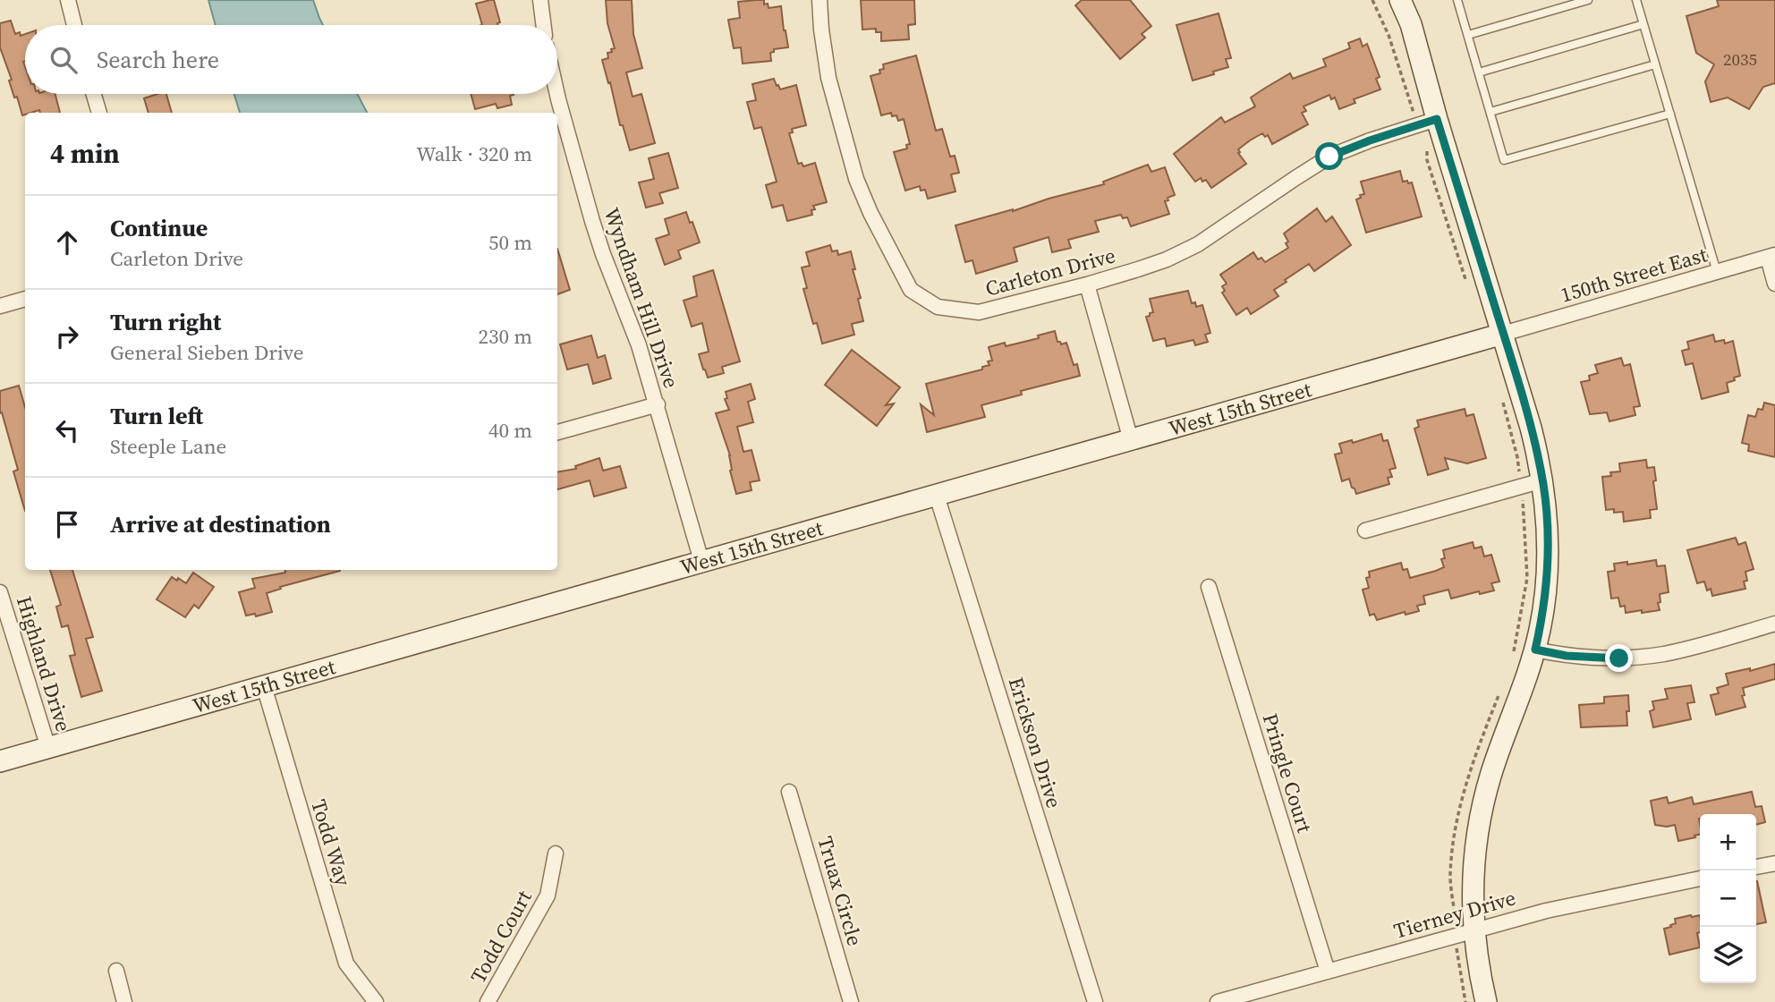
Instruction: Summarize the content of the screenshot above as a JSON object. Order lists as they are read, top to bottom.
{
  "streets": {
    "street": [
      "Carleton Drive",
      "150th Street East",
      "Wyndham Hill Drive",
      "West 15th Street",
      "Highland Drive",
      "Erickson Drive",
      "Pringle Court",
      "Todd Way",
      "Truax Circle",
      "Tierney Drive",
      "Todd Court"
    ]
  },
  "crossings": [
    ["150th Street East", "West 15th Street"],
    ["Wyndham Hill Drive", "West 15th Street"],
    ["West 15th Street", "Highland Drive"],
    ["West 15th Street", "Erickson Drive"],
    ["West 15th Street", "Todd Way"],
    ["Pringle Court", "Tierney Drive"]
  ],
  "house_numbers": ["2035"],
  "page": {
    "search": "Search here",
    "heading": ["4 min", "Walk · 320 m"],
    "list": [
      ["Continue", "Carleton Drive", "50 m"],
      ["Turn right", "General Sieben Drive", "230 m"],
      ["Turn left", "Steeple Lane", "40 m"],
      "Arrive at destination"
    ],
    "map_buttons": ["+", "−"]
  }
}
